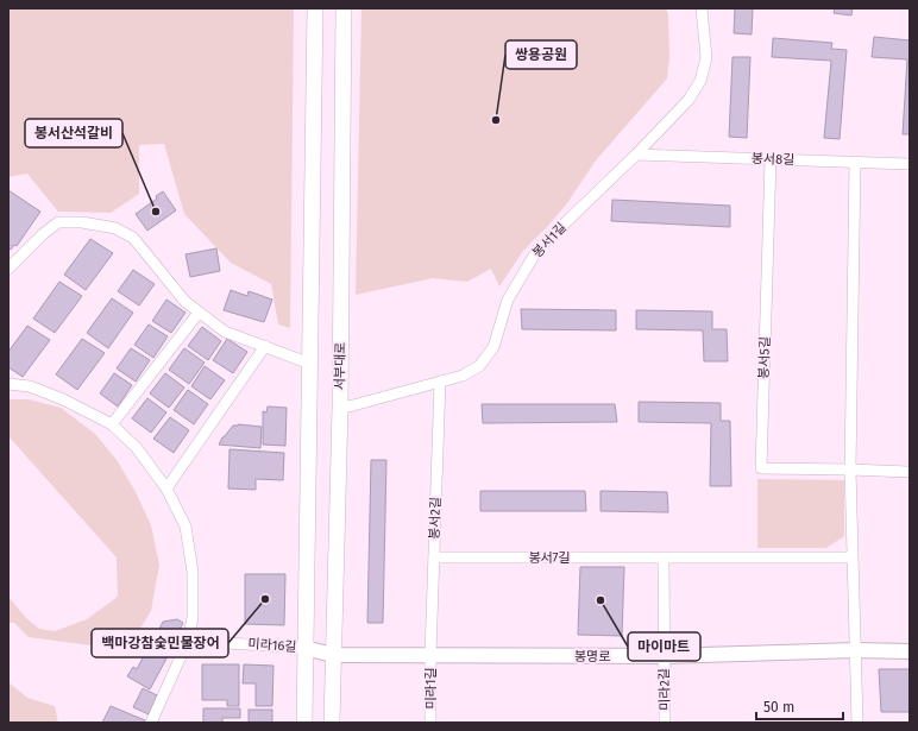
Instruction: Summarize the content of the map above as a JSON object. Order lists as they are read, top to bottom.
{
  "streets": {
    "main road": ["서부대로"],
    "street": [
      "봉서8길",
      "봉서1길",
      "봉서5길",
      "봉서2길",
      "봉서7길",
      "미라16길",
      "봉명로",
      "미라1길",
      "미라2길"
    ]
  },
  "crossings": [
    ["봉서8길", "봉서1길"],
    ["봉서8길", "봉서5길"],
    ["봉서1길", "서부대로"],
    ["봉서1길", "봉서2길"],
    ["서부대로", "봉명로"],
    ["봉서2길", "봉서7길"],
    ["봉서2길", "봉명로"],
    ["봉서2길", "미라1길"],
    ["미라16길", "봉명로"],
    ["봉명로", "미라1길"],
    ["봉명로", "미라2길"]
  ],
  "places": [
    "쌍용공원",
    "봉서산석갈비",
    "백마강참숯민물장어",
    "마이마트"
  ],
  "scale_bar": "50 m"
}
